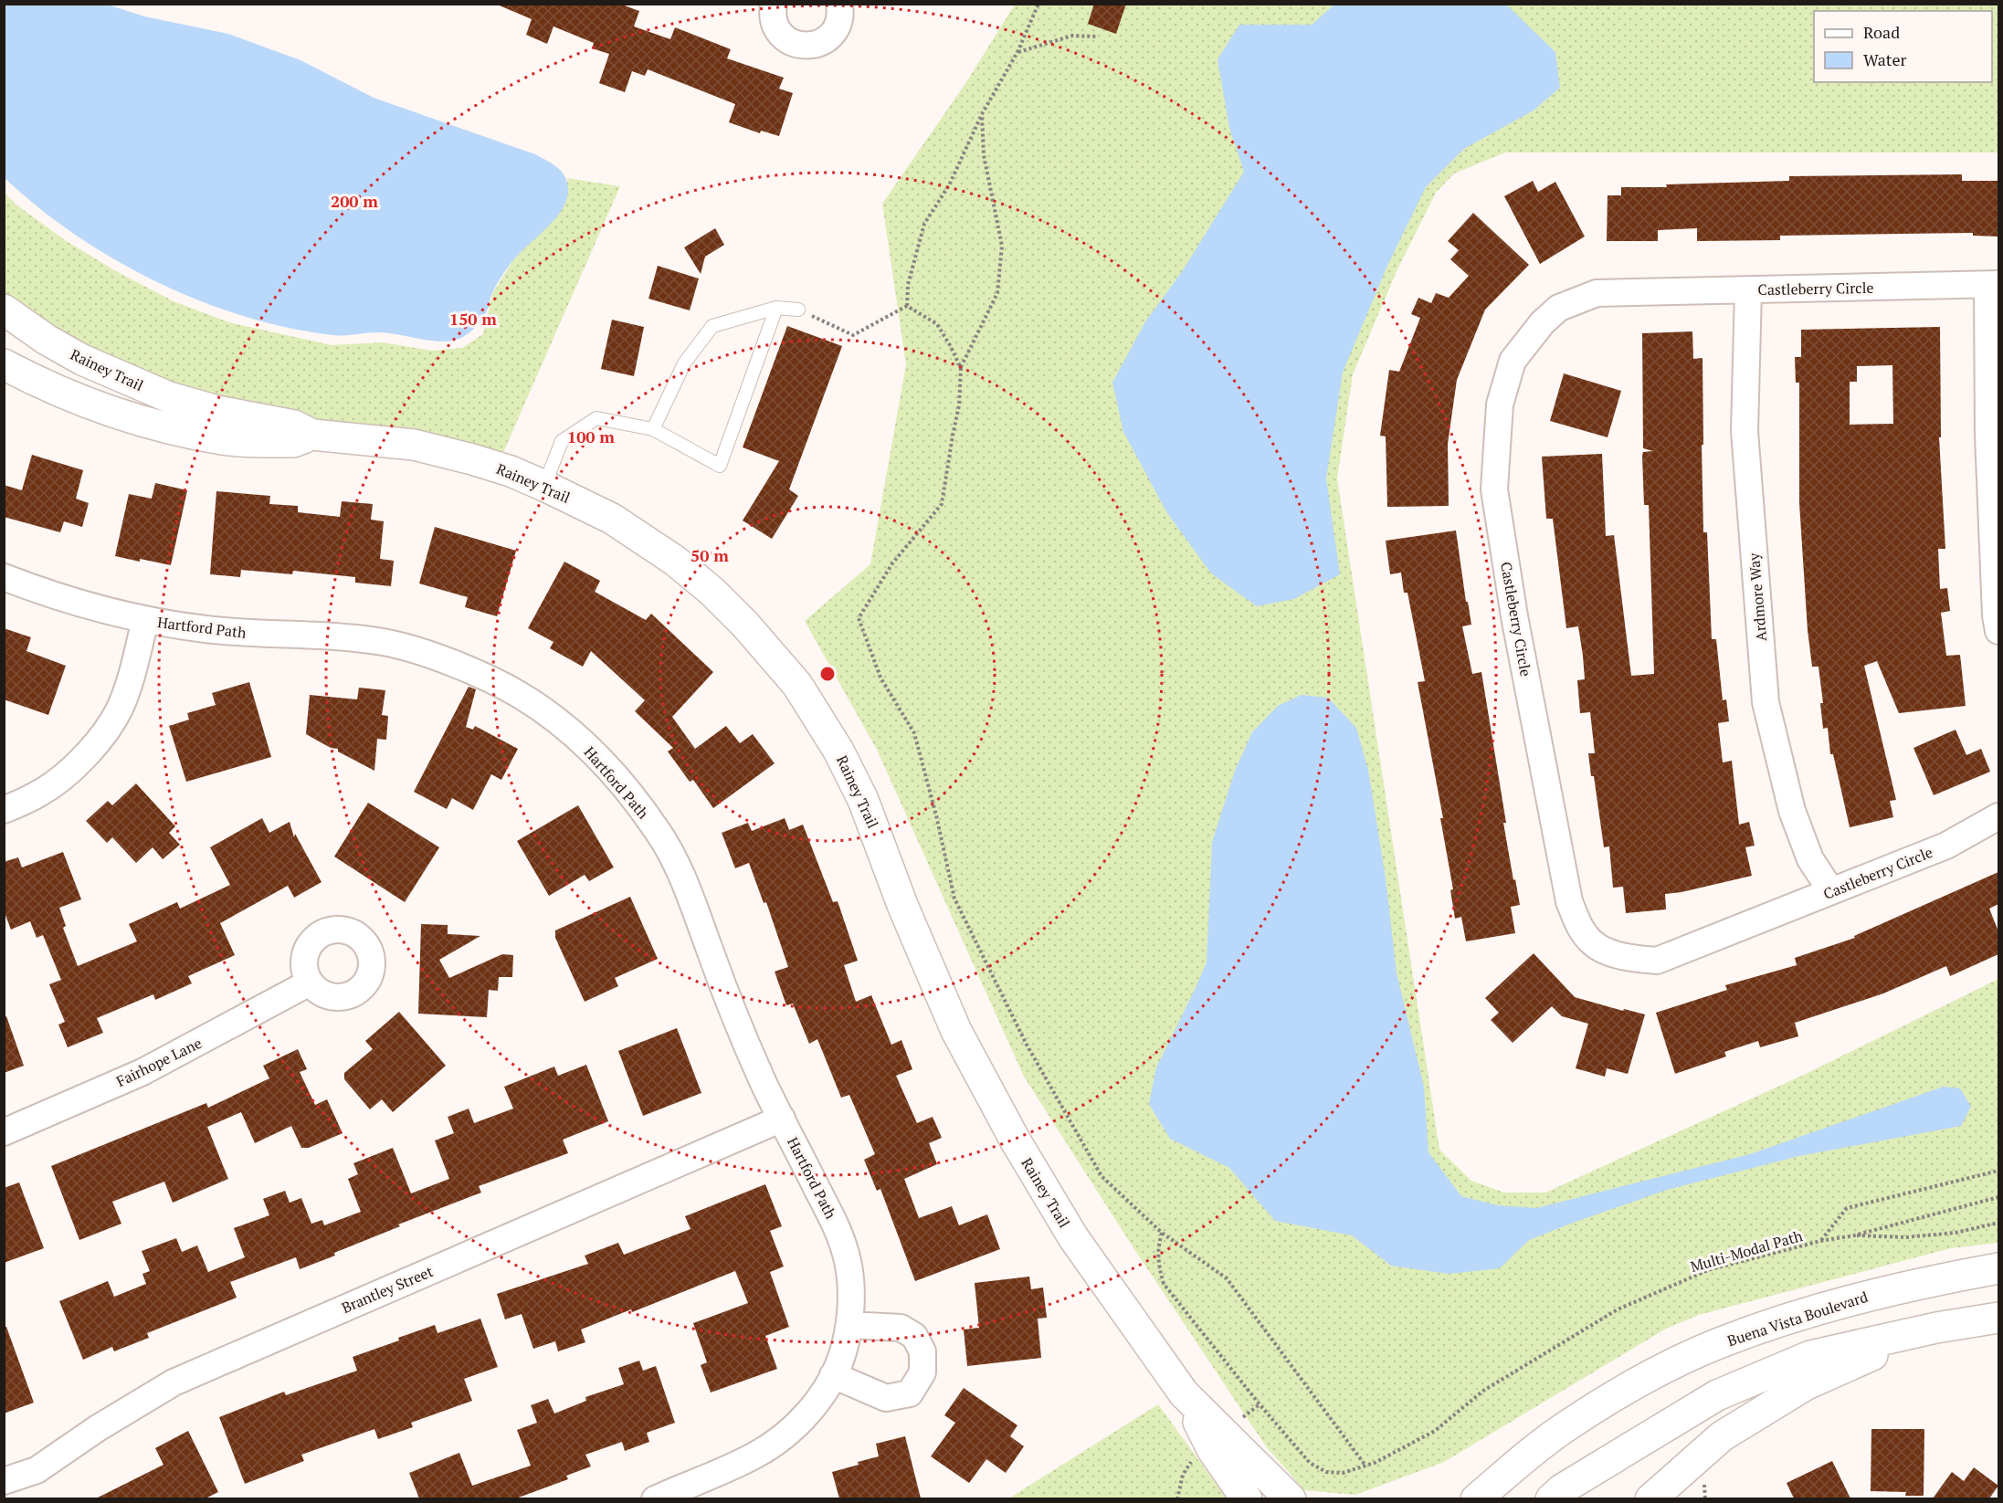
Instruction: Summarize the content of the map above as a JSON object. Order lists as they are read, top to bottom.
{
  "streets": {
    "street": [
      "Castleberry Circle",
      "Rainey Trail",
      "Ardmore Way",
      "Hartford Path",
      "Fairhope Lane",
      "Brantley Street",
      "Buena Vista Boulevard"
    ],
    "path": ["Multi-Modal Path"]
  },
  "crossings": [
    ["Castleberry Circle", "Ardmore Way"],
    ["Hartford Path", "Brantley Street"]
  ],
  "legend": ["Road", "Water"],
  "rings": [
    "200 m",
    "150 m",
    "100 m",
    "50 m"
  ]
}
